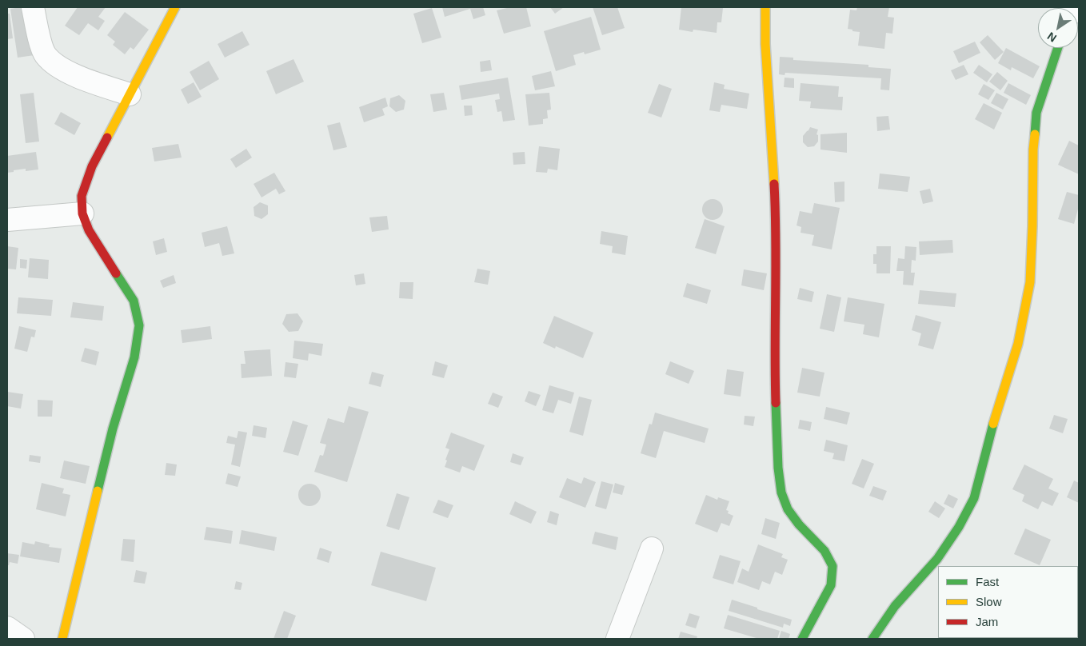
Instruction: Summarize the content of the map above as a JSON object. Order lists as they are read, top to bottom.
{
  "legend": ["Fast", "Slow", "Jam"],
  "north": "bottom left"
}
